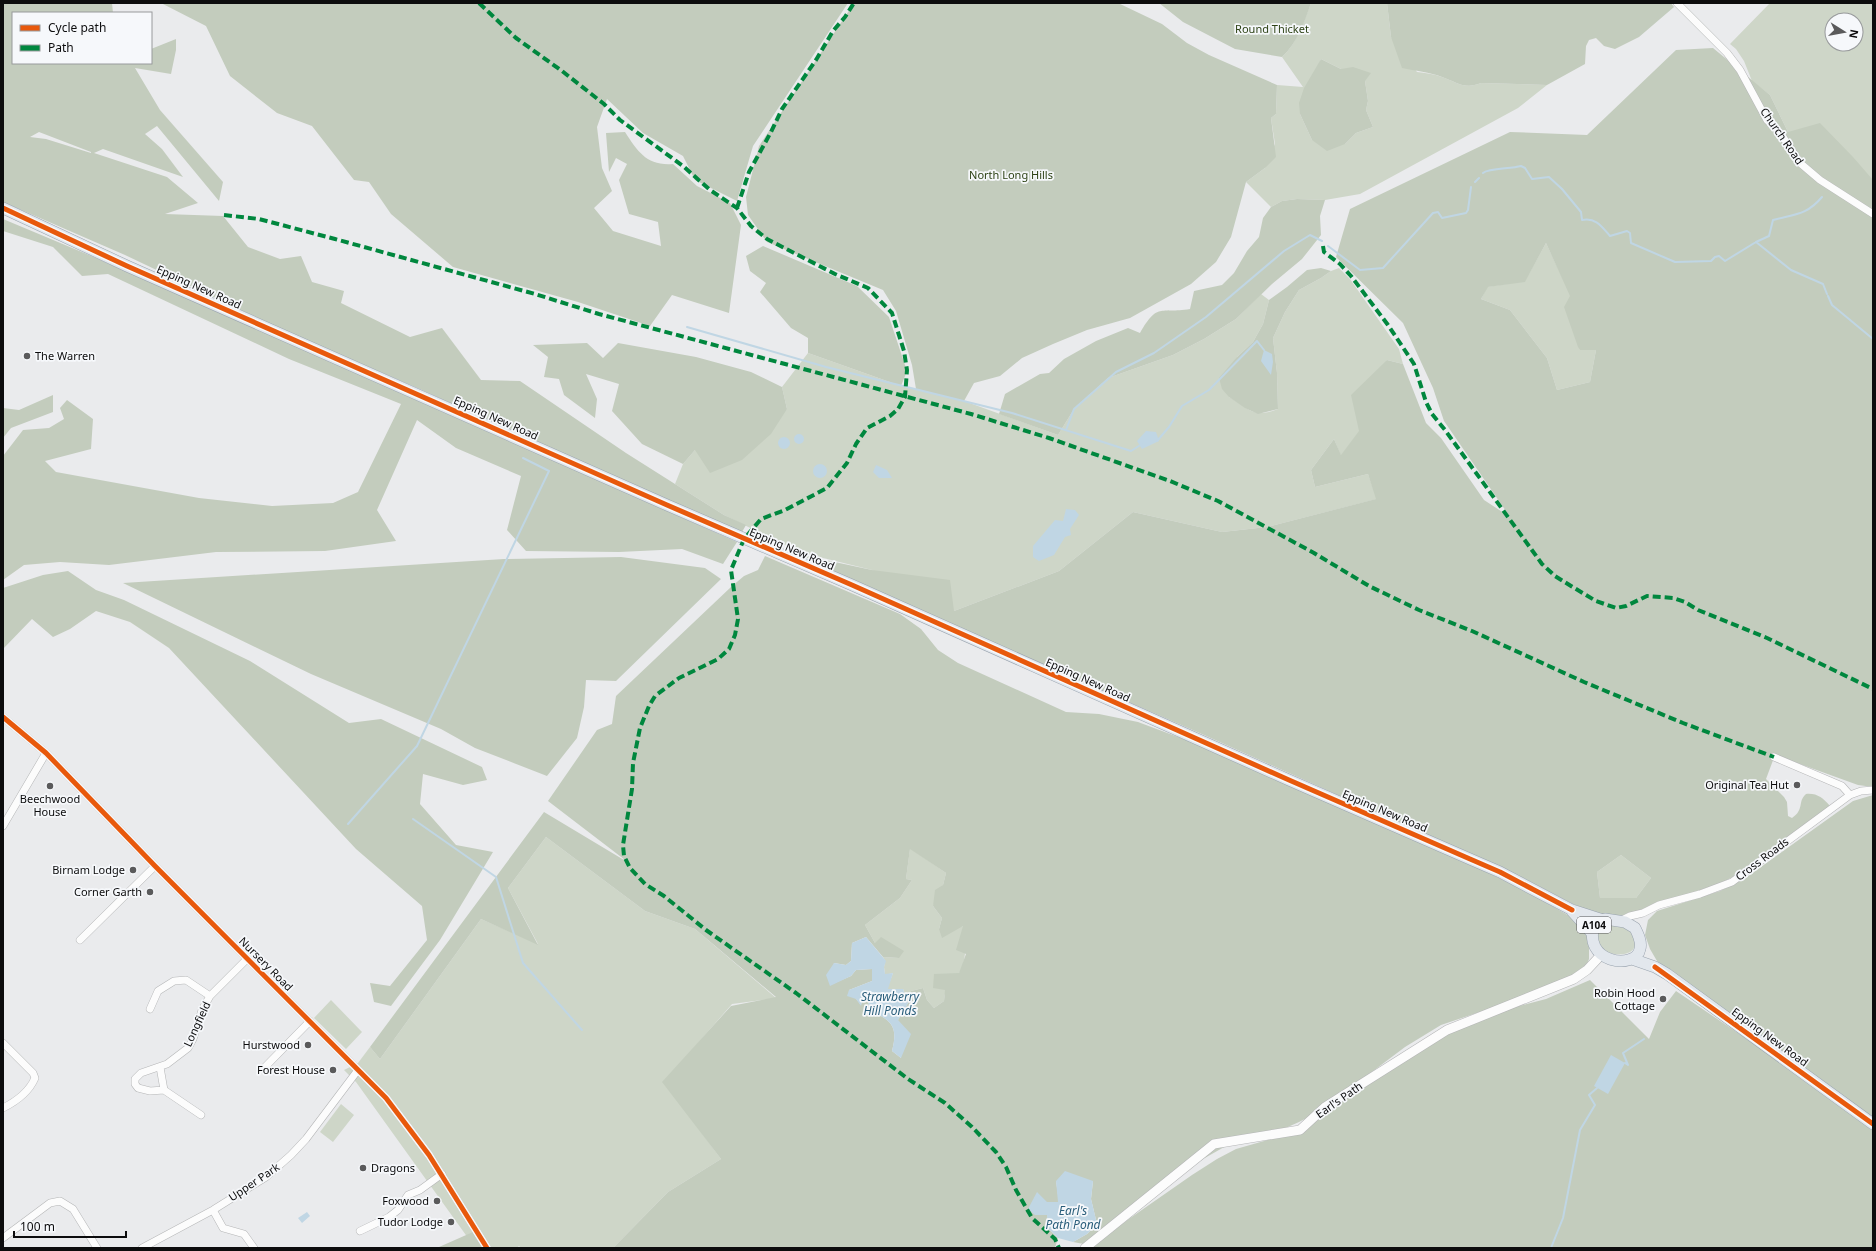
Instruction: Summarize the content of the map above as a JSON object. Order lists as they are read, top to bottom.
{
  "streets": {
    "main road": ["Epping New Road", "A104"],
    "street": [
      "Church Road",
      "Cross Roads",
      "Nursery Road",
      "Longfield",
      "Earl's Path",
      "Upper Park"
    ]
  },
  "crossings": [
    ["Epping New Road", "Cross Roads"],
    ["Epping New Road", "A104"],
    ["Epping New Road", "Earl's Path"],
    ["Cross Roads", "A104"],
    ["Cross Roads", "Earl's Path"],
    ["A104", "Earl's Path"],
    ["Nursery Road", "Longfield"],
    ["Nursery Road", "Upper Park"]
  ],
  "water": ["Strawberry Hill Ponds", "Earl's Path Pond"],
  "parks": ["Round Thicket", "North Long Hills"],
  "places": [
    "The Warren",
    "Original Tea Hut",
    "Beechwood House",
    "Birnam Lodge",
    "Corner Garth",
    "Robin Hood Cottage",
    "Hurstwood",
    "Forest House",
    "Dragons",
    "Foxwood",
    "Tudor Lodge"
  ],
  "legend": ["Cycle path", "Path"],
  "scale_bar": "100 m",
  "north": "right"
}
